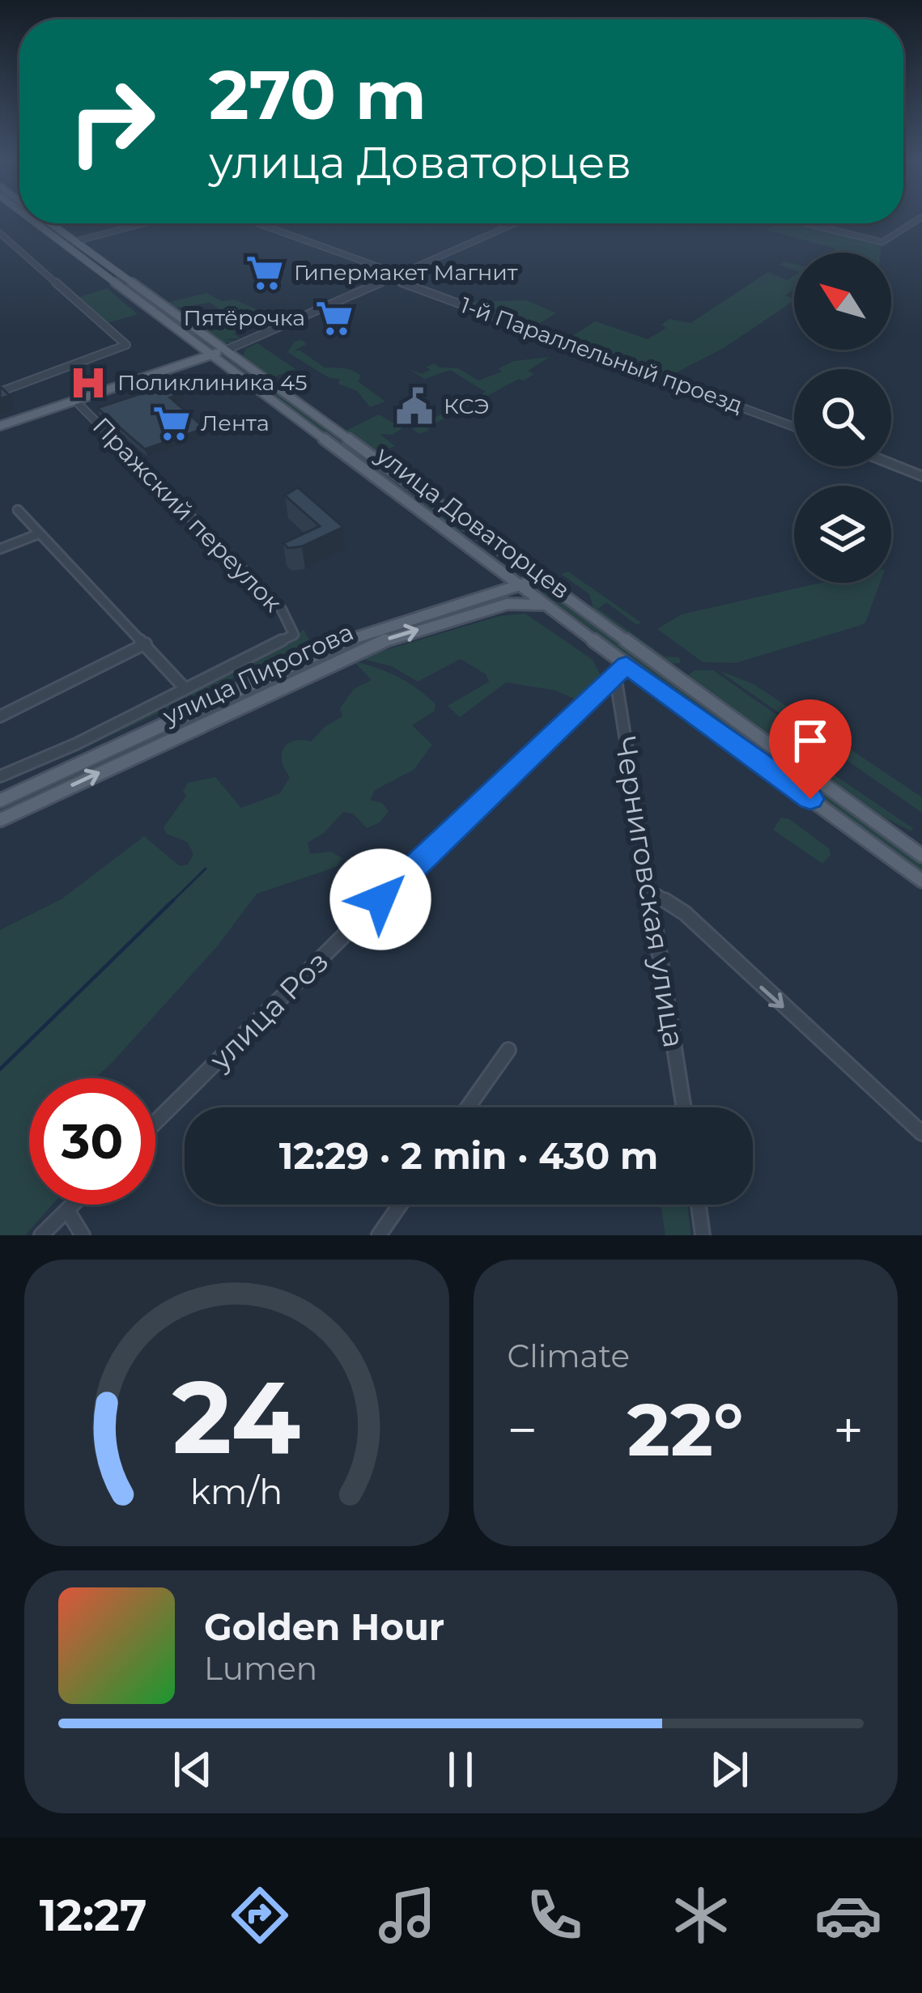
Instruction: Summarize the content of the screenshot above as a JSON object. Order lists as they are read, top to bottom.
{
  "streets": {
    "main road": ["улица Доваторцев", "улица Пирогова"],
    "street": [
      "1-й Параллельный проезд",
      "Пражский переулок",
      "Черниговская улица",
      "улица Роз"
    ]
  },
  "crossings": [
    ["улица Доваторцев", "улица Пирогова"],
    ["улица Доваторцев", "Черниговская улица"],
    ["улица Доваторцев", "улица Роз"],
    ["Черниговская улица", "улица Роз"]
  ],
  "places": {
    "supermarket": ["Гипермакет Магнит", "Пятёрочка", "Лента"],
    "hospital": ["Поликлиника 45"],
    "public building": ["КСЭ"]
  },
  "north": "top left",
  "page": {
    "turn": ["270 m", "улица Доваторцев"],
    "limit": "30",
    "trip": "12:29 · 2 min · 430 m",
    "tile": "Climate",
    "heat": ["−", "22°", "+"],
    "song": ["Golden Hour", "Lumen"],
    "tabs": "12:27",
    "gauge": ["24", "km/h"]
  }
}
